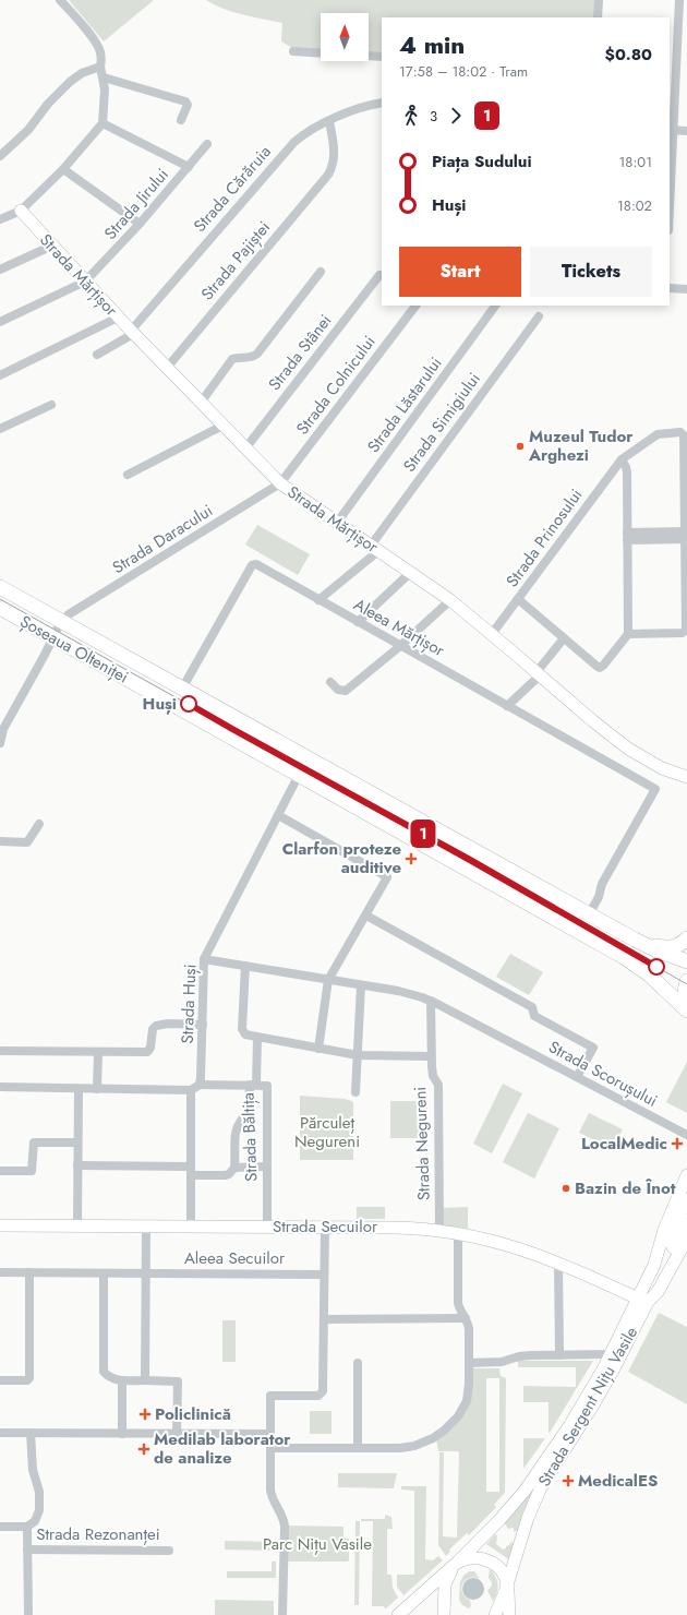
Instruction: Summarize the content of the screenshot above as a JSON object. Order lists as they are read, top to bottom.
{
  "streets": {
    "main road": ["Șoseaua Olteniței"],
    "street": [
      "Strada Cărăruia",
      "Strada Jirului",
      "Strada Pajiștei",
      "Strada Mărțișor",
      "Strada Stânei",
      "Strada Colnicului",
      "Strada Lăstarului",
      "Strada Simigiului",
      "Strada Prinosului",
      "Strada Daracului",
      "Aleea Mărțișor",
      "Strada Huși",
      "Strada Scorușului",
      "Strada Băltița",
      "Strada Negureni",
      "Strada Secuilor",
      "Aleea Secuilor",
      "Strada Sergent Nițu Vasile",
      "Strada Rezonanței"
    ]
  },
  "crossings": [
    ["Strada Cărăruia", "Strada Pajiștei"],
    ["Strada Cărăruia", "Strada Mărțișor"],
    ["Strada Jirului", "Strada Mărțișor"],
    ["Strada Pajiștei", "Strada Mărțișor"],
    ["Strada Mărțișor", "Strada Stânei"],
    ["Strada Mărțișor", "Strada Colnicului"],
    ["Strada Mărțișor", "Strada Lăstarului"],
    ["Strada Mărțișor", "Strada Simigiului"],
    ["Strada Mărțișor", "Strada Prinosului"],
    ["Strada Mărțișor", "Strada Daracului"],
    ["Strada Colnicului", "Strada Daracului"],
    ["Strada Simigiului", "Aleea Mărțișor"],
    ["Strada Daracului", "Șoseaua Olteniței"],
    ["Aleea Mărțișor", "Șoseaua Olteniței"],
    ["Șoseaua Olteniței", "Strada Huși"],
    ["Strada Huși", "Strada Scorușului"],
    ["Strada Huși", "Strada Băltița"],
    ["Strada Scorușului", "Strada Negureni"],
    ["Strada Băltița", "Strada Secuilor"],
    ["Strada Negureni", "Strada Secuilor"],
    ["Strada Secuilor", "Strada Sergent Nițu Vasile"]
  ],
  "parks": ["Părculeț Negureni", "Parc Nițu Vasile"],
  "places": {
    "other": ["Muzeul Tudor Arghezi", "Huși", "Bazin de Înot"],
    "health": [
      "Clarfon proteze auditive",
      "LocalMedic",
      "Policlinică",
      "Medilab laborator de analize",
      "MedicalES"
    ]
  },
  "lines": ["tram line 1"],
  "north": "top",
  "page": {
    "on_map": "1",
    "heading": ["4 min", "17:58 – 18:02 · Tram", "$0.80"],
    "legs": ["3", "1"],
    "list": [
      {
        "name": "Piața Sudului",
        "value": "18:01"
      },
      {
        "name": "Huși",
        "value": "18:02"
      }
    ],
    "buttons": ["Start", "Tickets"]
  }
}
